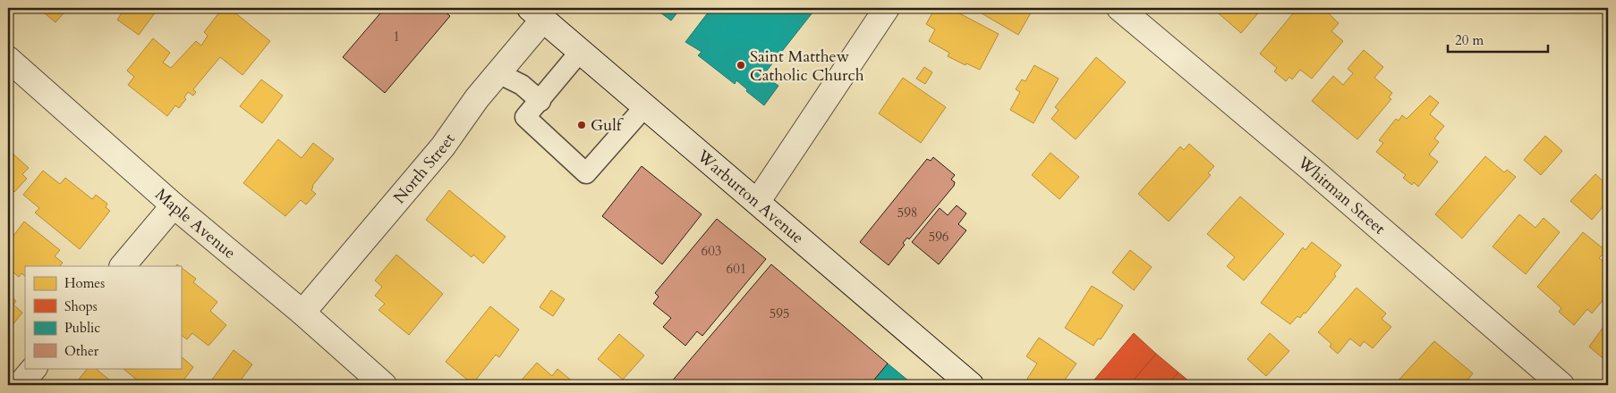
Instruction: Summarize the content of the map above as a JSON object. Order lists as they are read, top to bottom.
{
  "streets": {
    "street": [
      "North Street",
      "Warburton Avenue",
      "Whitman Street",
      "Maple Avenue"
    ]
  },
  "crossings": [
    ["North Street", "Warburton Avenue"],
    ["North Street", "Maple Avenue"]
  ],
  "places": ["Saint Matthew Catholic Church", "Gulf"],
  "house_numbers": [
    "1",
    "598",
    "596",
    "603",
    "601",
    "595"
  ],
  "legend": [
    "Homes",
    "Shops",
    "Public",
    "Other"
  ],
  "scale_bar": "20 m"
}
